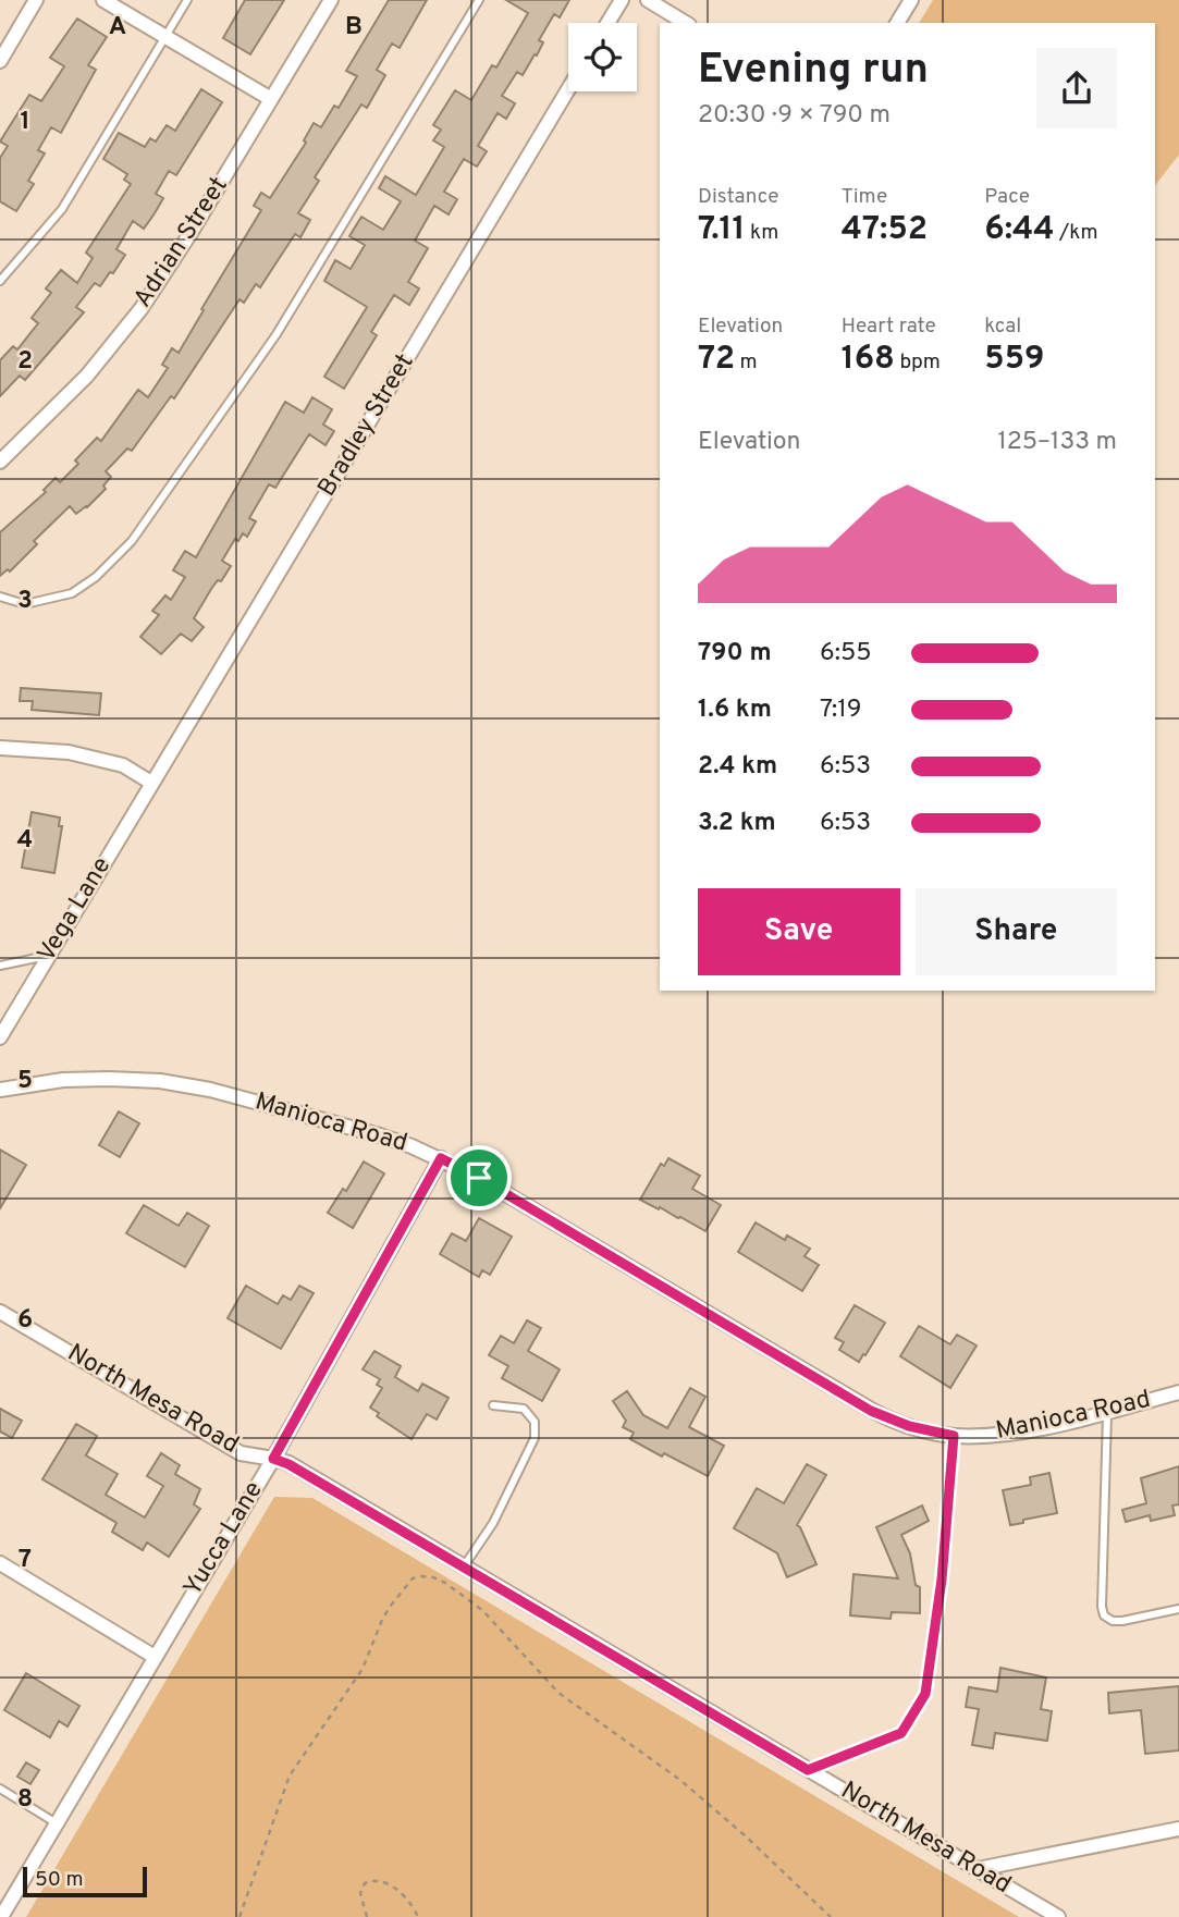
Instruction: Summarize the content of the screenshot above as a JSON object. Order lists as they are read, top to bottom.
{
  "streets": {
    "street": [
      "Adrian Street",
      "Bradley Street",
      "Vega Lane",
      "Manioca Road",
      "North Mesa Road",
      "Yucca Lane"
    ]
  },
  "crossings": [
    ["Bradley Street", "Vega Lane"],
    ["Manioca Road", "Yucca Lane"],
    ["North Mesa Road", "Yucca Lane"]
  ],
  "scale_bar": "50 m",
  "page": {
    "heading": ["Evening run", "20:30 · 9 × 790 m"],
    "stats": [
      ["Distance", "7.11 km"],
      ["Time", "47:52"],
      ["Pace", "6:44 /km"],
      ["Elevation", "72 m"],
      ["Heart rate", "168 bpm"],
      ["kcal", "559"]
    ],
    "chart": ["Elevation", "125–133 m"],
    "list": [
      {
        "name": "790 m",
        "note": "6:55"
      },
      {
        "name": "1.6 km",
        "note": "7:19"
      },
      {
        "name": "2.4 km",
        "note": "6:53"
      },
      {
        "name": "3.2 km",
        "note": "6:53"
      }
    ],
    "buttons": ["Save", "Share"],
    "scale": "50 m"
  },
  "grid": {
    "columns": ["A", "B"],
    "rows": [
      "1",
      "2",
      "3",
      "4",
      "5",
      "6",
      "7",
      "8"
    ]
  }
}
